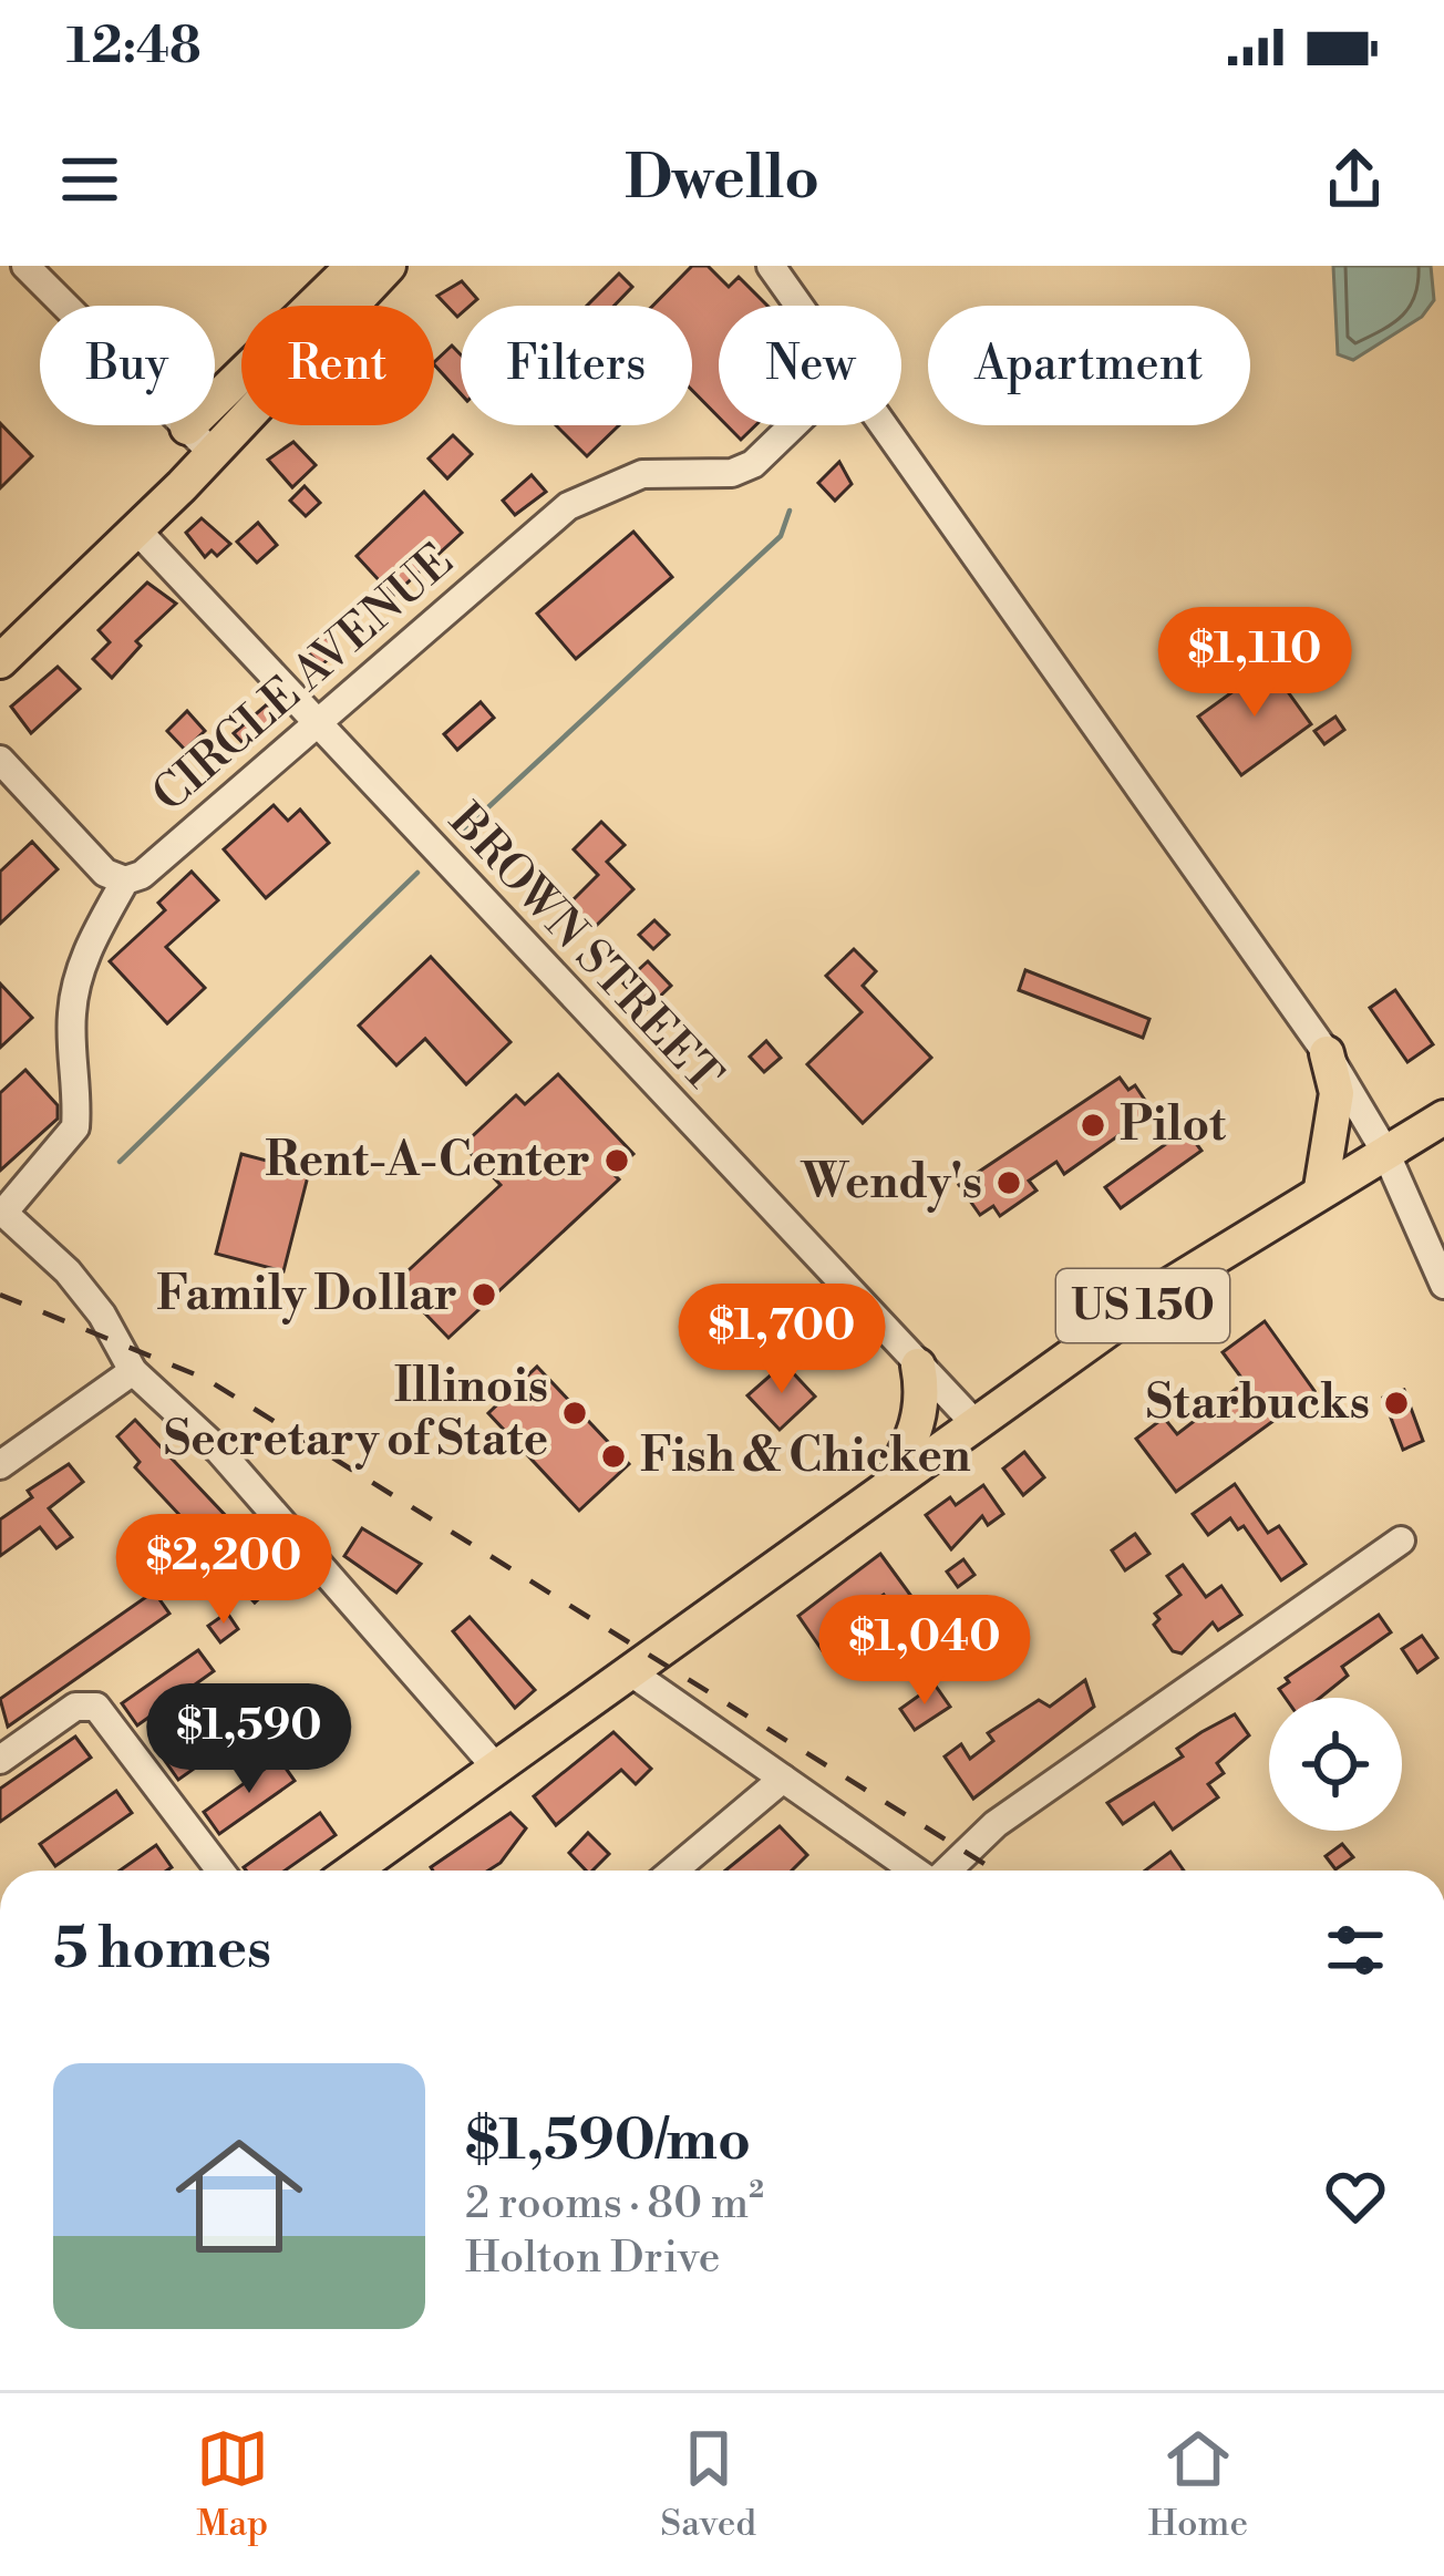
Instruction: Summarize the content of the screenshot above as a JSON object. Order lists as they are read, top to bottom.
{
  "streets": {
    "main road": ["US 150"],
    "street": ["CIRCLE AVENUE", "BROWN STREET"]
  },
  "crossings": [
    ["CIRCLE AVENUE", "BROWN STREET"],
    ["BROWN STREET", "US 150"]
  ],
  "places": [
    "Pilot",
    "Rent-A-Center",
    "Wendy's",
    "Family Dollar",
    "Starbucks",
    "Illinois Secretary of State",
    "Fish & Chicken"
  ],
  "page": {
    "status": "12:48",
    "header": "Dwello",
    "chip": [
      "Buy",
      "Rent",
      "Filters",
      "New",
      "Apartment"
    ],
    "price": [
      "$1,110",
      "$1,700",
      "$2,200",
      "$1,040",
      "$1,590"
    ],
    "heading": "5 homes",
    "list": [
      {
        "name": "$1,590/mo",
        "note": "2 rooms · 80 m² · Holton Drive"
      }
    ],
    "tabs": ["Map", "Saved", "Home"]
  }
}
